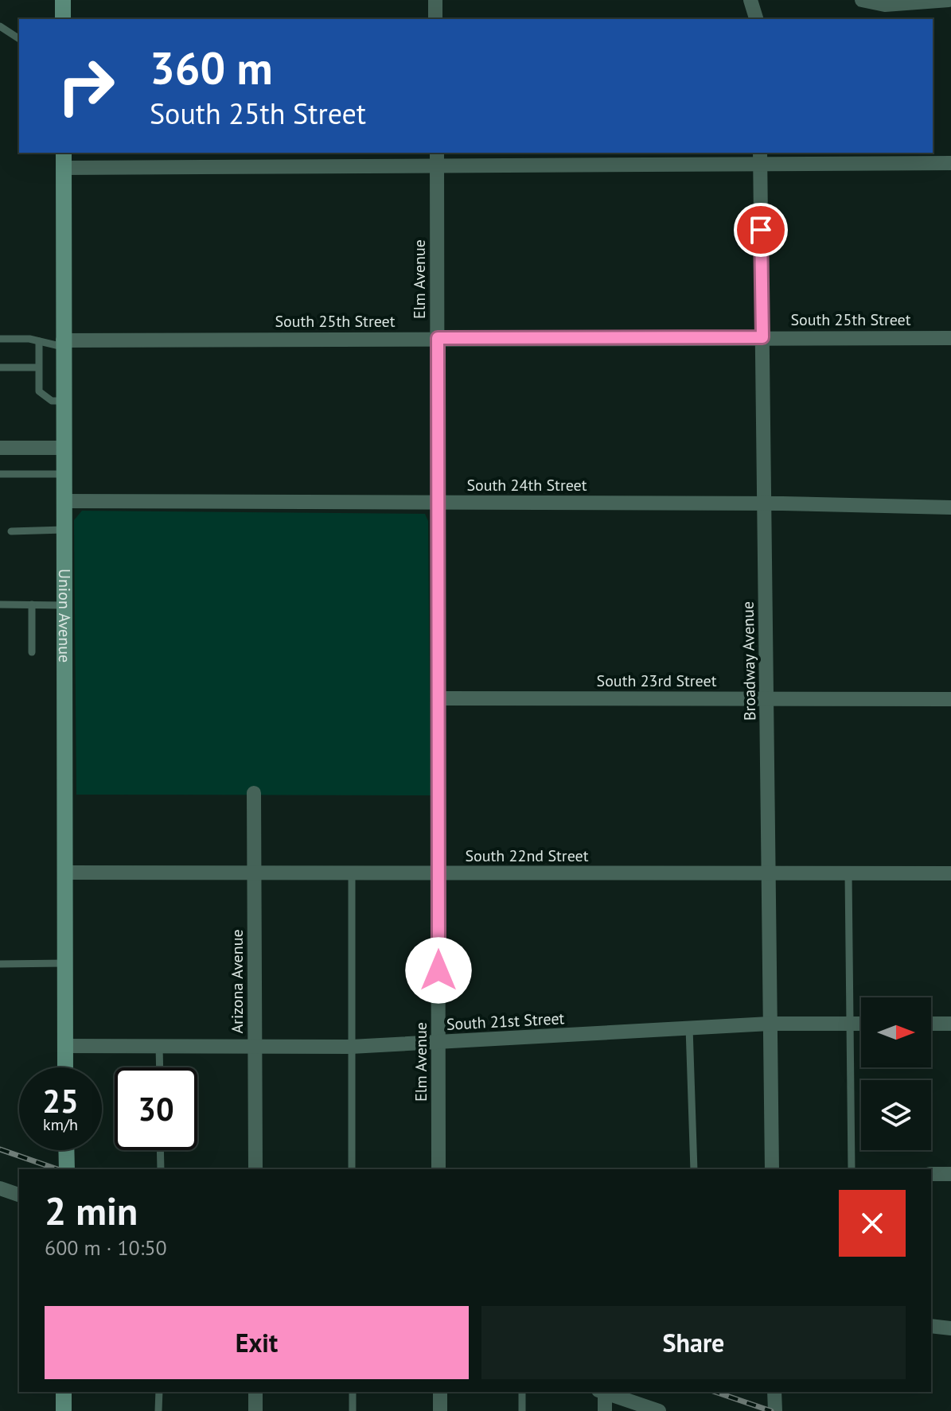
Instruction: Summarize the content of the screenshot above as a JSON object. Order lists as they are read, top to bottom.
{
  "streets": {
    "street": [
      "Elm Avenue",
      "South 25th Street",
      "South 24th Street",
      "Union Avenue",
      "Broadway Avenue",
      "South 23rd Street",
      "South 22nd Street",
      "Arizona Avenue",
      "South 21st Street"
    ]
  },
  "crossings": [
    ["Elm Avenue", "South 25th Street"],
    ["Elm Avenue", "South 24th Street"],
    ["Elm Avenue", "South 23rd Street"],
    ["Elm Avenue", "South 22nd Street"],
    ["Elm Avenue", "South 21st Street"],
    ["South 25th Street", "Union Avenue"],
    ["South 25th Street", "Broadway Avenue"],
    ["South 24th Street", "Union Avenue"],
    ["South 24th Street", "Broadway Avenue"],
    ["Union Avenue", "South 22nd Street"],
    ["Union Avenue", "South 21st Street"],
    ["Broadway Avenue", "South 23rd Street"],
    ["Broadway Avenue", "South 22nd Street"],
    ["Broadway Avenue", "South 21st Street"],
    ["South 22nd Street", "Arizona Avenue"],
    ["Arizona Avenue", "South 21st Street"]
  ],
  "north": "right",
  "page": {
    "turn": ["360 m", "South 25th Street"],
    "speed": "25 km/h",
    "limit": "30",
    "heading": ["2 min", "600 m · 10:50"],
    "buttons": ["Exit", "Share"]
  }
}
